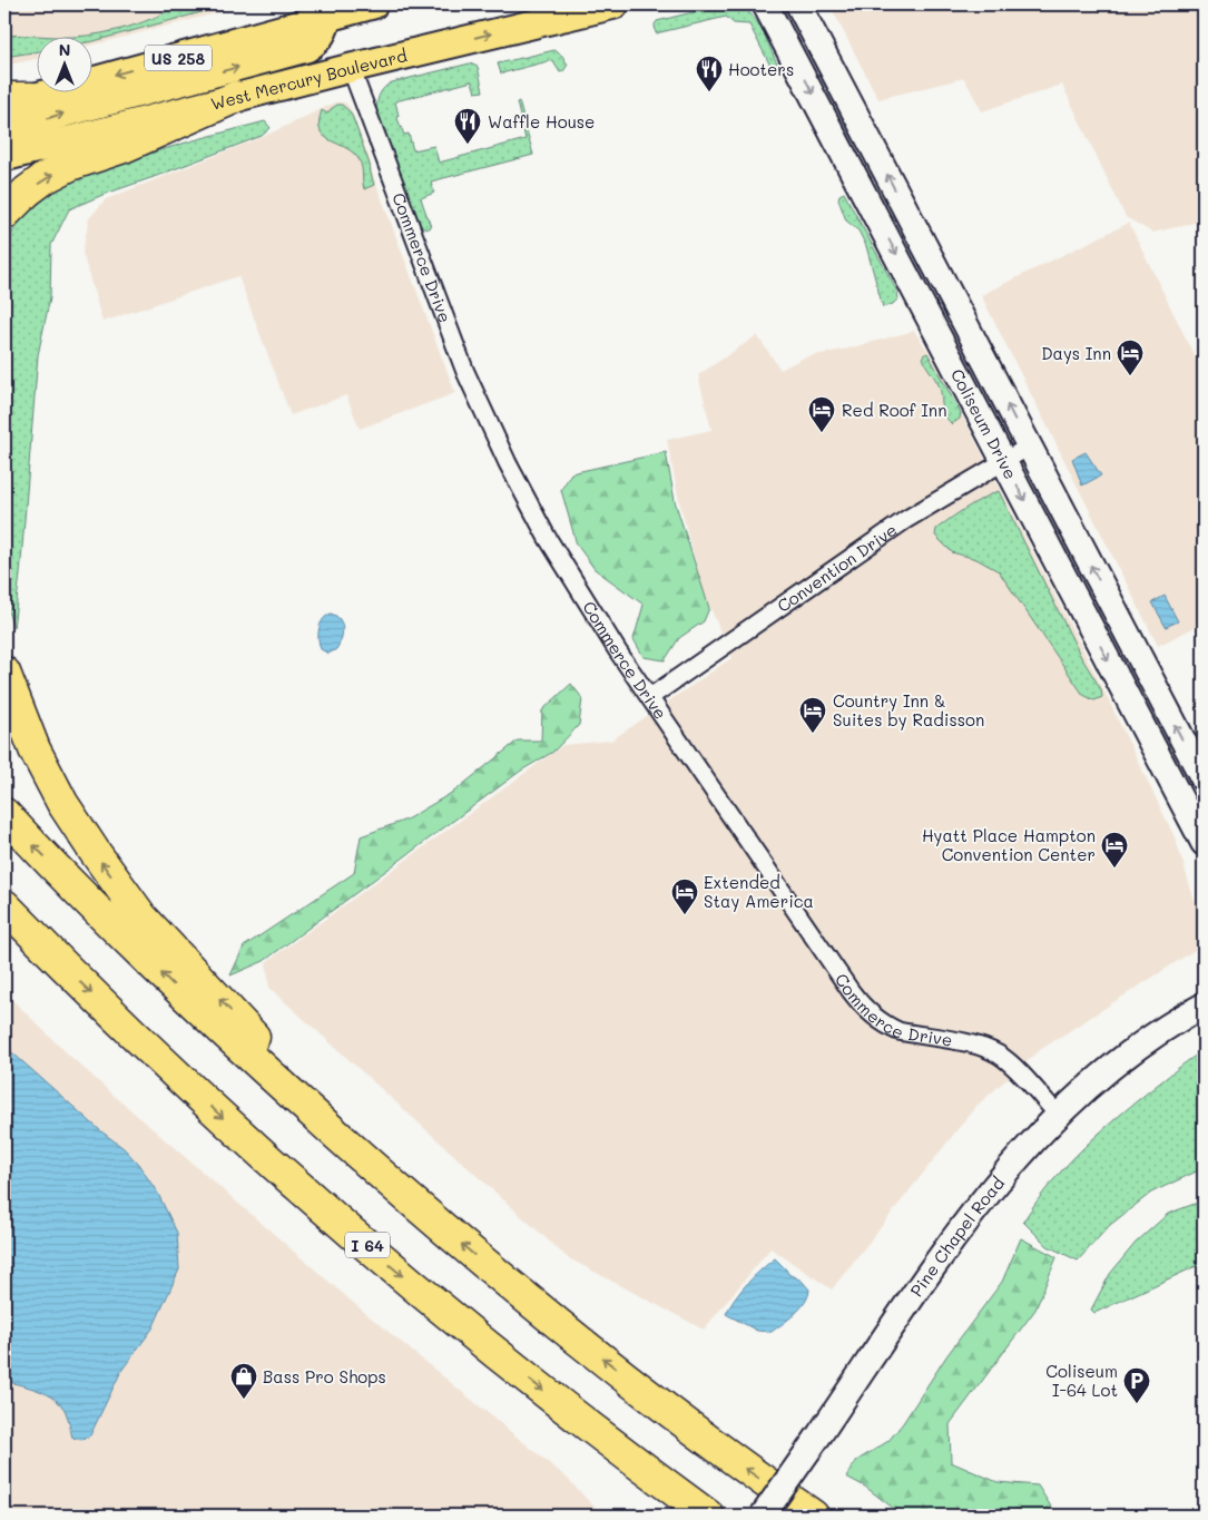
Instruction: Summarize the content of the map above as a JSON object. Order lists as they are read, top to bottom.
{
  "streets": {
    "highway": ["I 64"],
    "main road": ["US 258", "West Mercury Boulevard"],
    "street": [
      "Commerce Drive",
      "Coliseum Drive",
      "Convention Drive",
      "Pine Chapel Road"
    ]
  },
  "crossings": [
    ["West Mercury Boulevard", "Commerce Drive"],
    ["Commerce Drive", "Convention Drive"],
    ["Commerce Drive", "Pine Chapel Road"],
    ["Coliseum Drive", "Convention Drive"]
  ],
  "one_way": ["West Mercury Boulevard"],
  "places": {
    "restaurant": ["Hooters", "Waffle House"],
    "hotel": [
      "Days Inn",
      "Red Roof Inn",
      "Country Inn & Suites by Radisson",
      "Hyatt Place Hampton Convention Center",
      "Extended Stay America"
    ],
    "shop": ["Bass Pro Shops"],
    "parking": ["Coliseum I-64 Lot"]
  },
  "north": "top"
}
